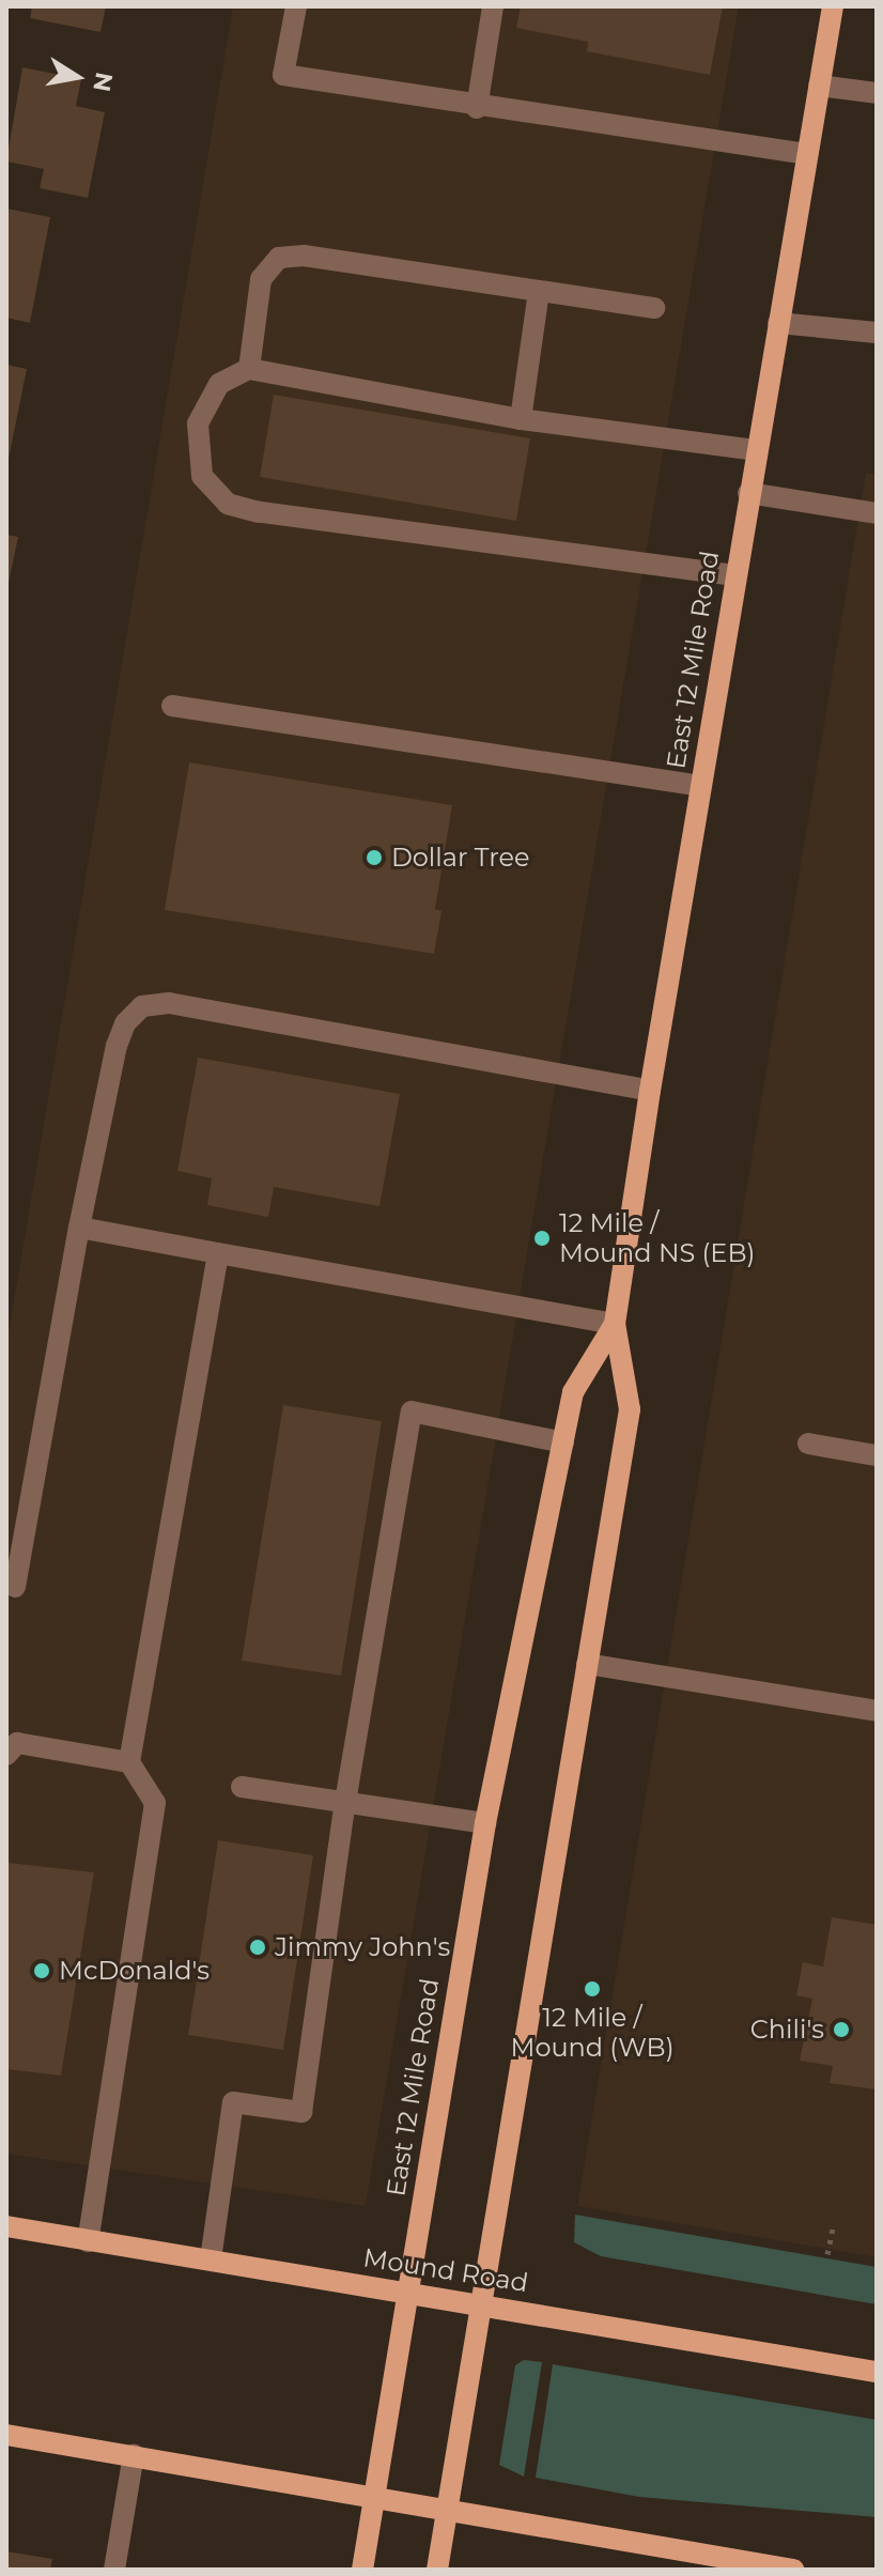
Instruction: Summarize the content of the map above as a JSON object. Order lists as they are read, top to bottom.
{
  "streets": {
    "main road": ["East 12 Mile Road", "Mound Road"]
  },
  "crossings": [
    ["East 12 Mile Road", "Mound Road"]
  ],
  "places": [
    "Dollar Tree",
    "12 Mile / Mound NS (EB)",
    "Jimmy John's",
    "McDonald's",
    "12 Mile / Mound (WB)",
    "Chili's"
  ],
  "north": "right"
}
